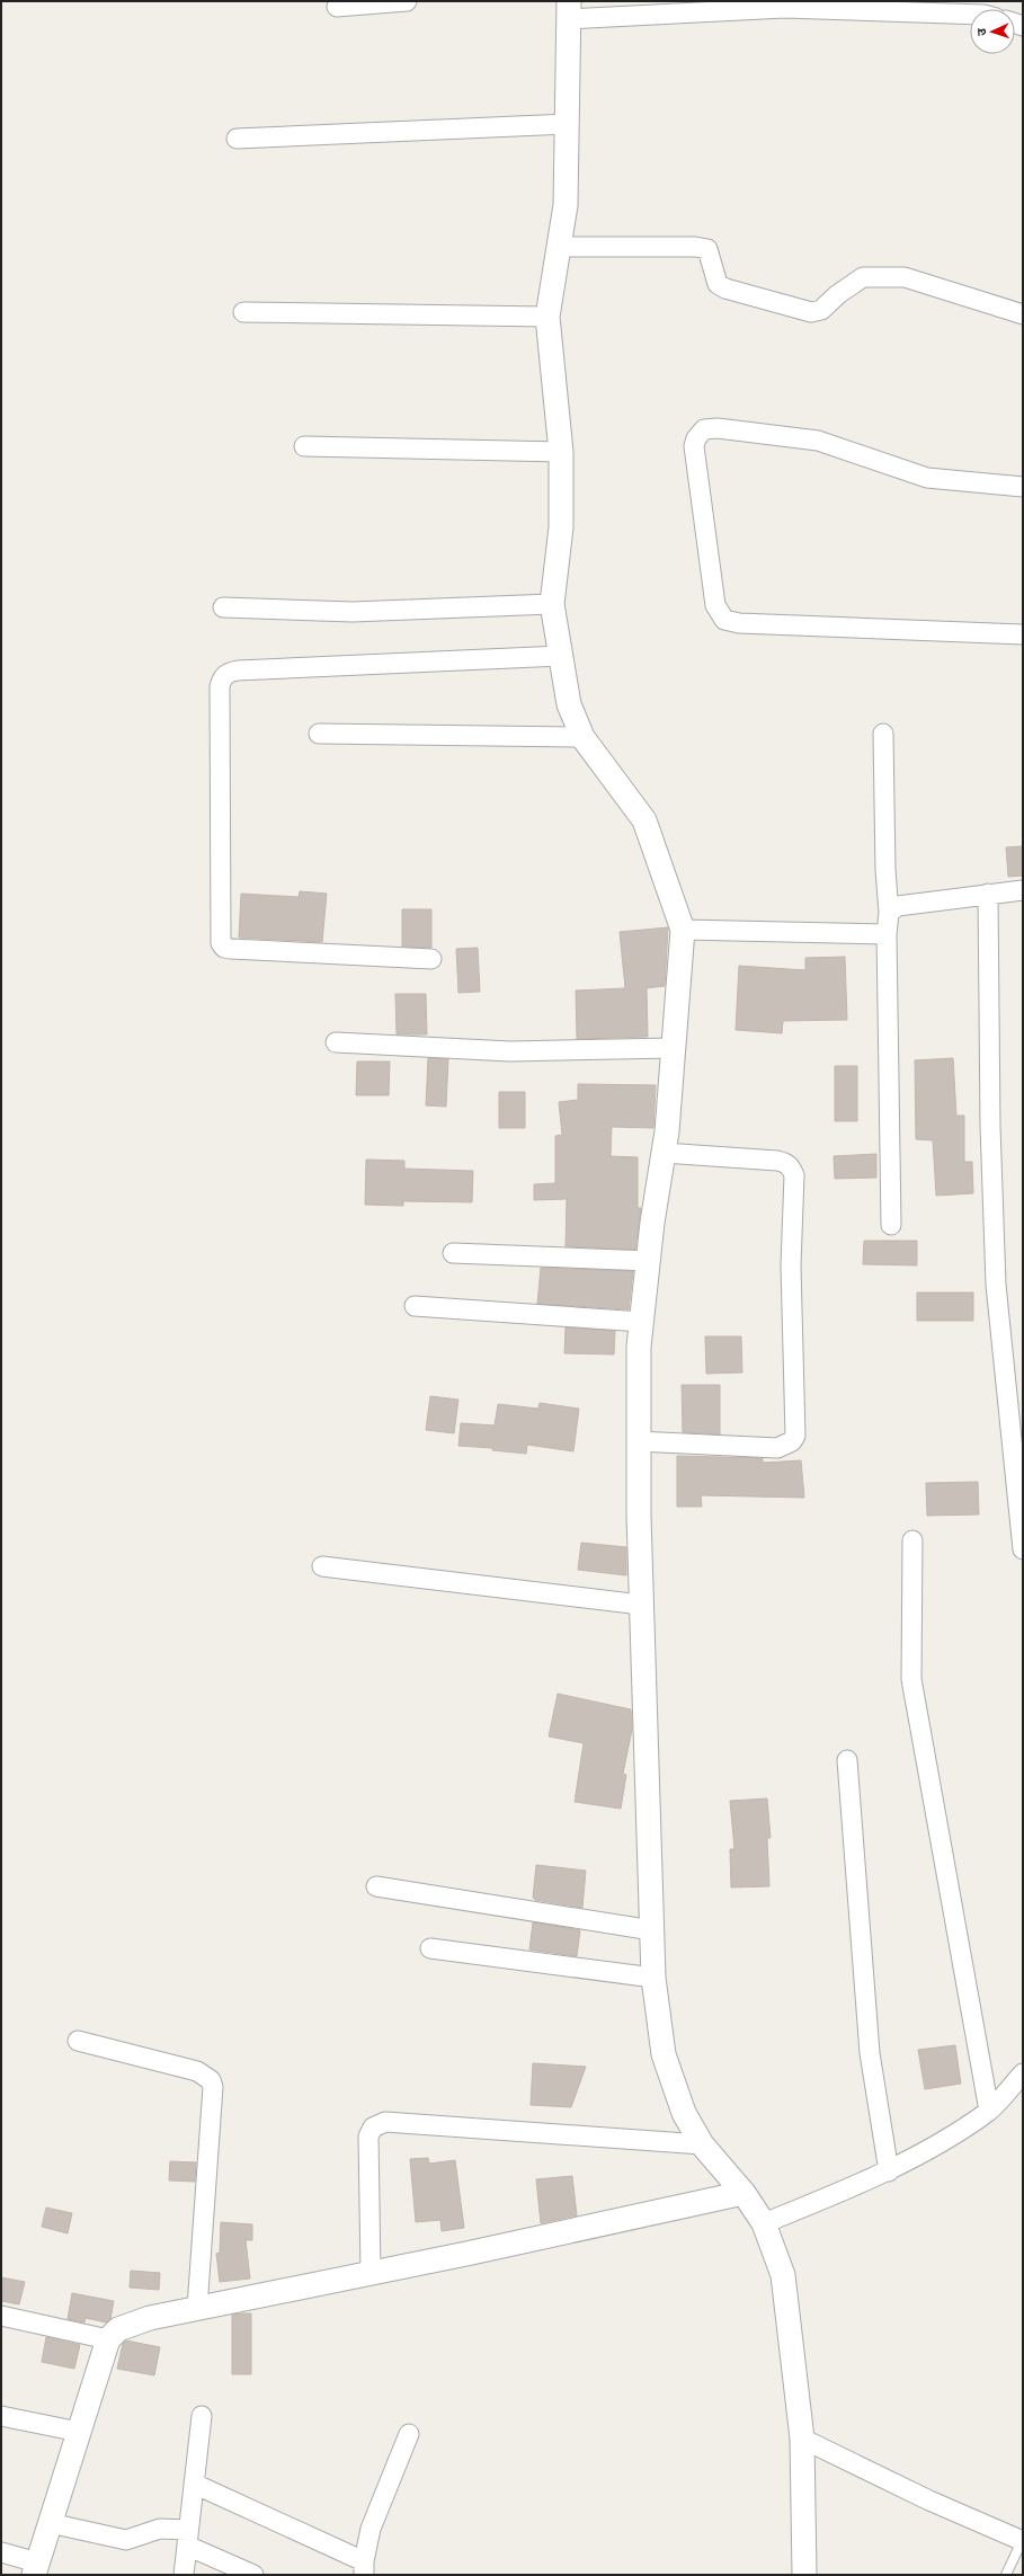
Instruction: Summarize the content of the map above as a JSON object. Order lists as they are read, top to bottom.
{
  "north": "left"
}
